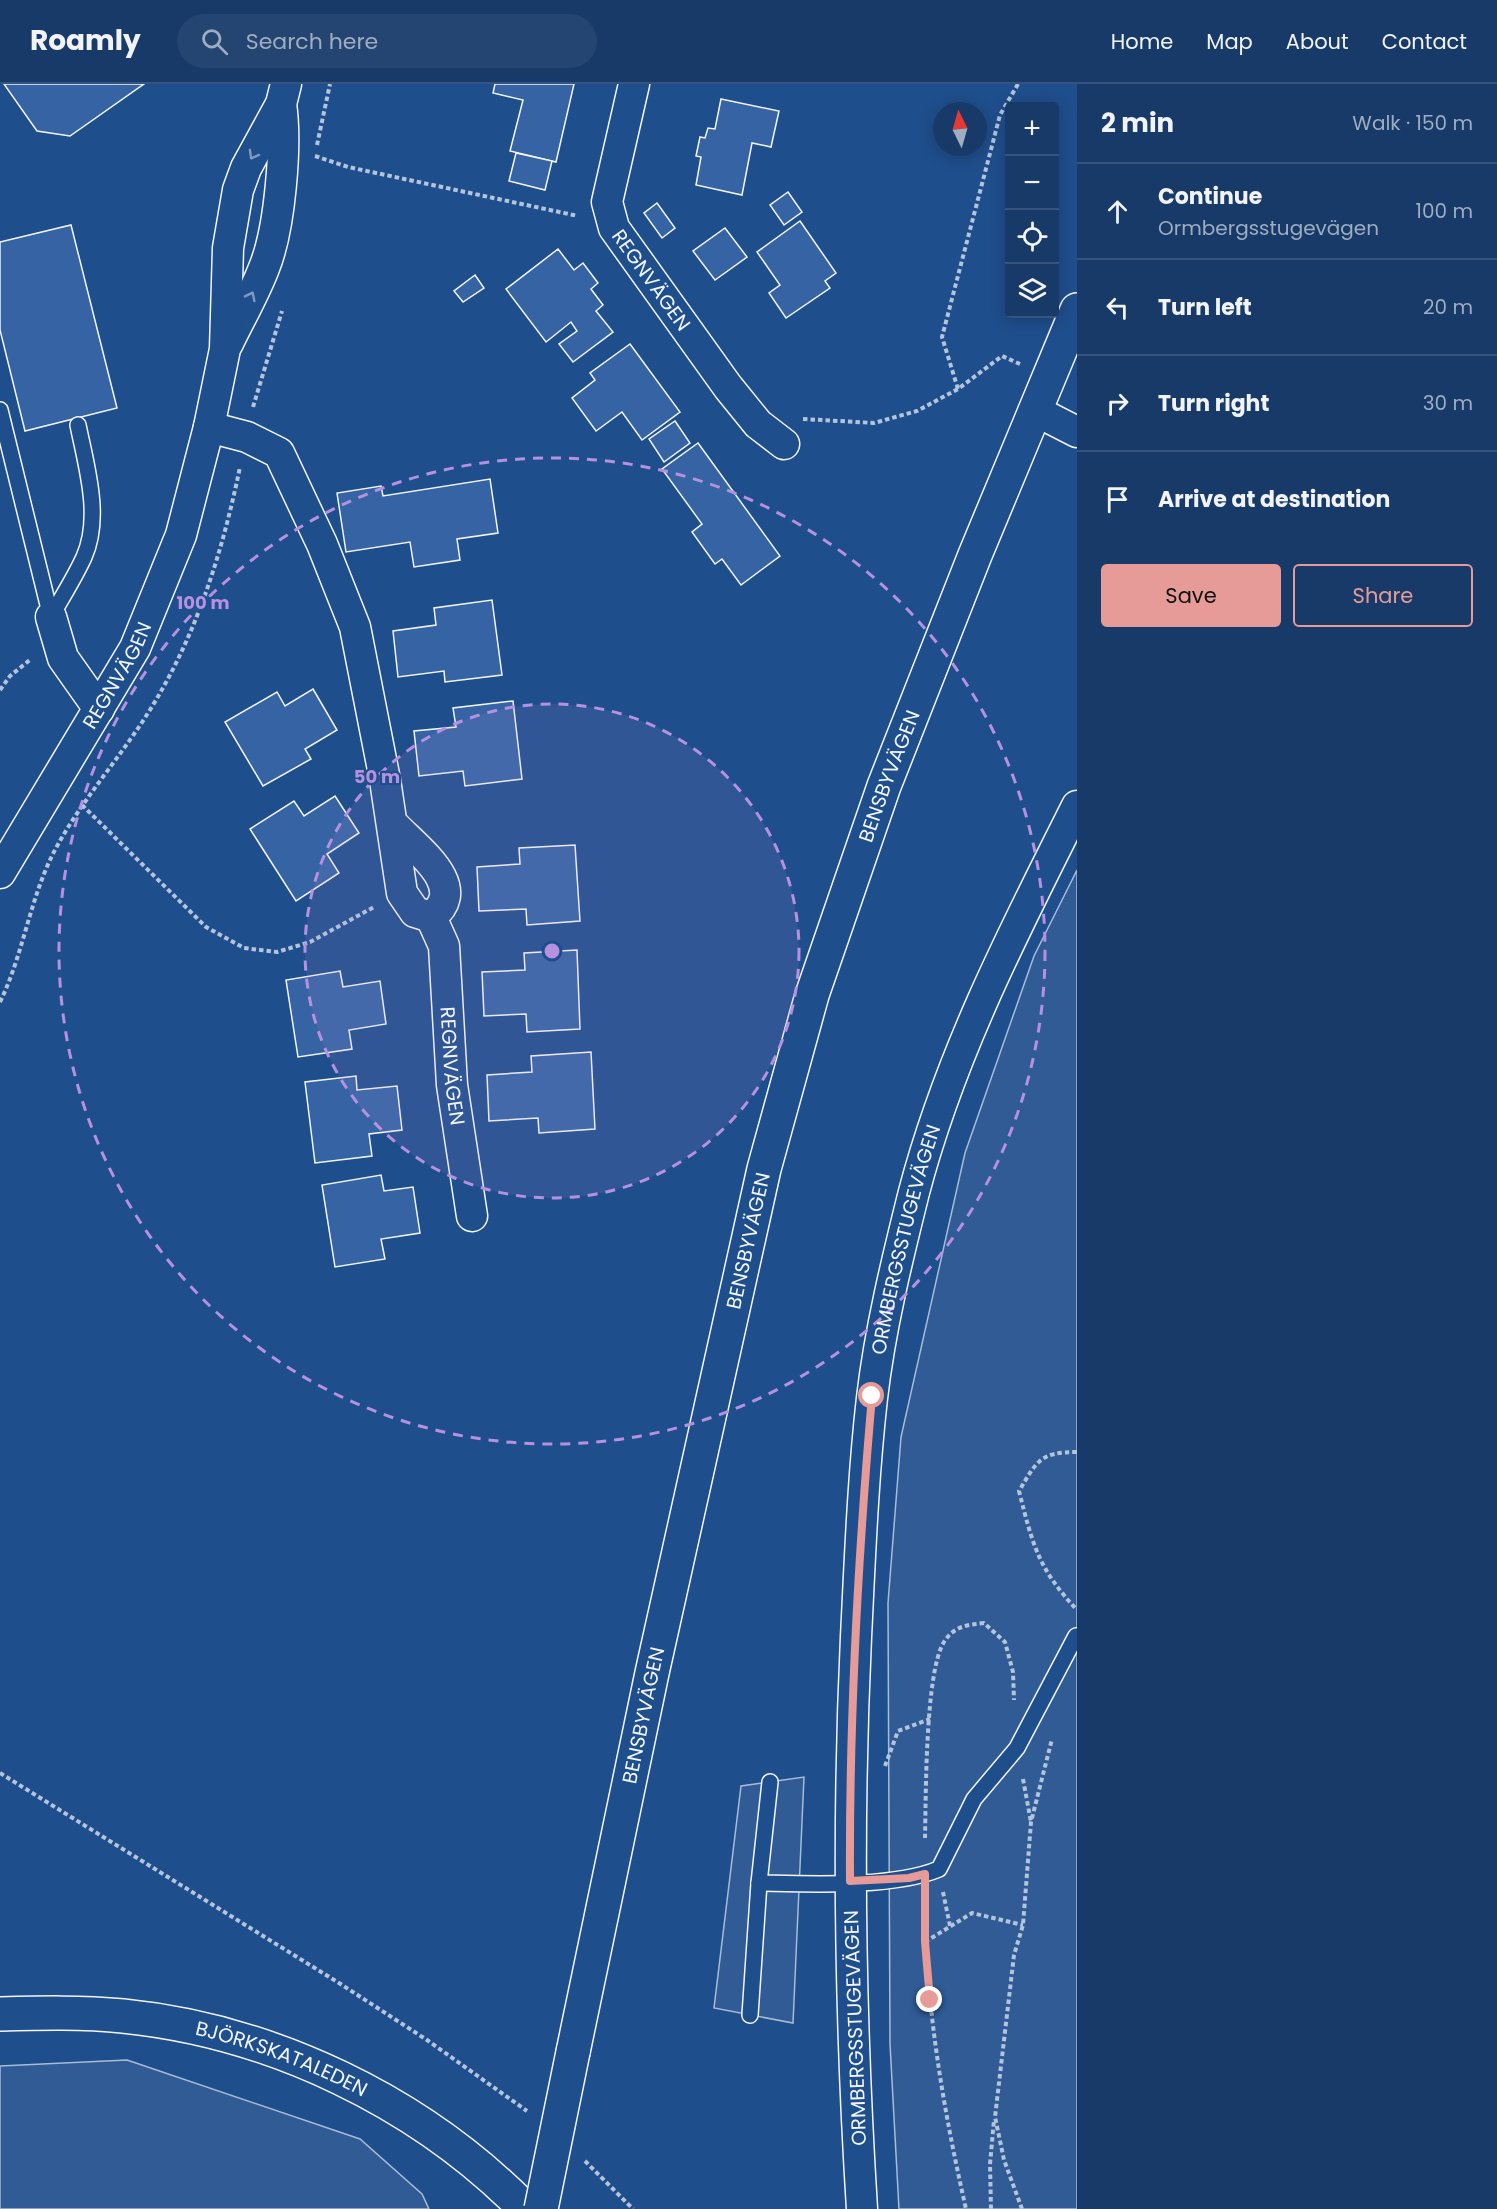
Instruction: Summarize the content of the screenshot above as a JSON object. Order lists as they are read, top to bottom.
{
  "streets": {
    "main road": ["BENSBYVÄGEN", "BJÖRKSKATALEDEN"],
    "street": ["REGNVÄGEN", "ORMBERGSSTUGEVÄGEN"]
  },
  "north": "top",
  "page": {
    "header": "Roamly",
    "search": "Search here",
    "nav": [
      "Home",
      "Map",
      "About",
      "Contact"
    ],
    "heading": ["2 min", "Walk · 150 m"],
    "map_buttons": ["+", "−"],
    "list": [
      ["Continue", "Ormbergsstugevägen", "100 m"],
      ["Turn left", "20 m"],
      ["Turn right", "30 m"],
      "Arrive at destination"
    ],
    "buttons": ["Save", "Share"]
  },
  "rings": ["100 m", "50 m"]
}
